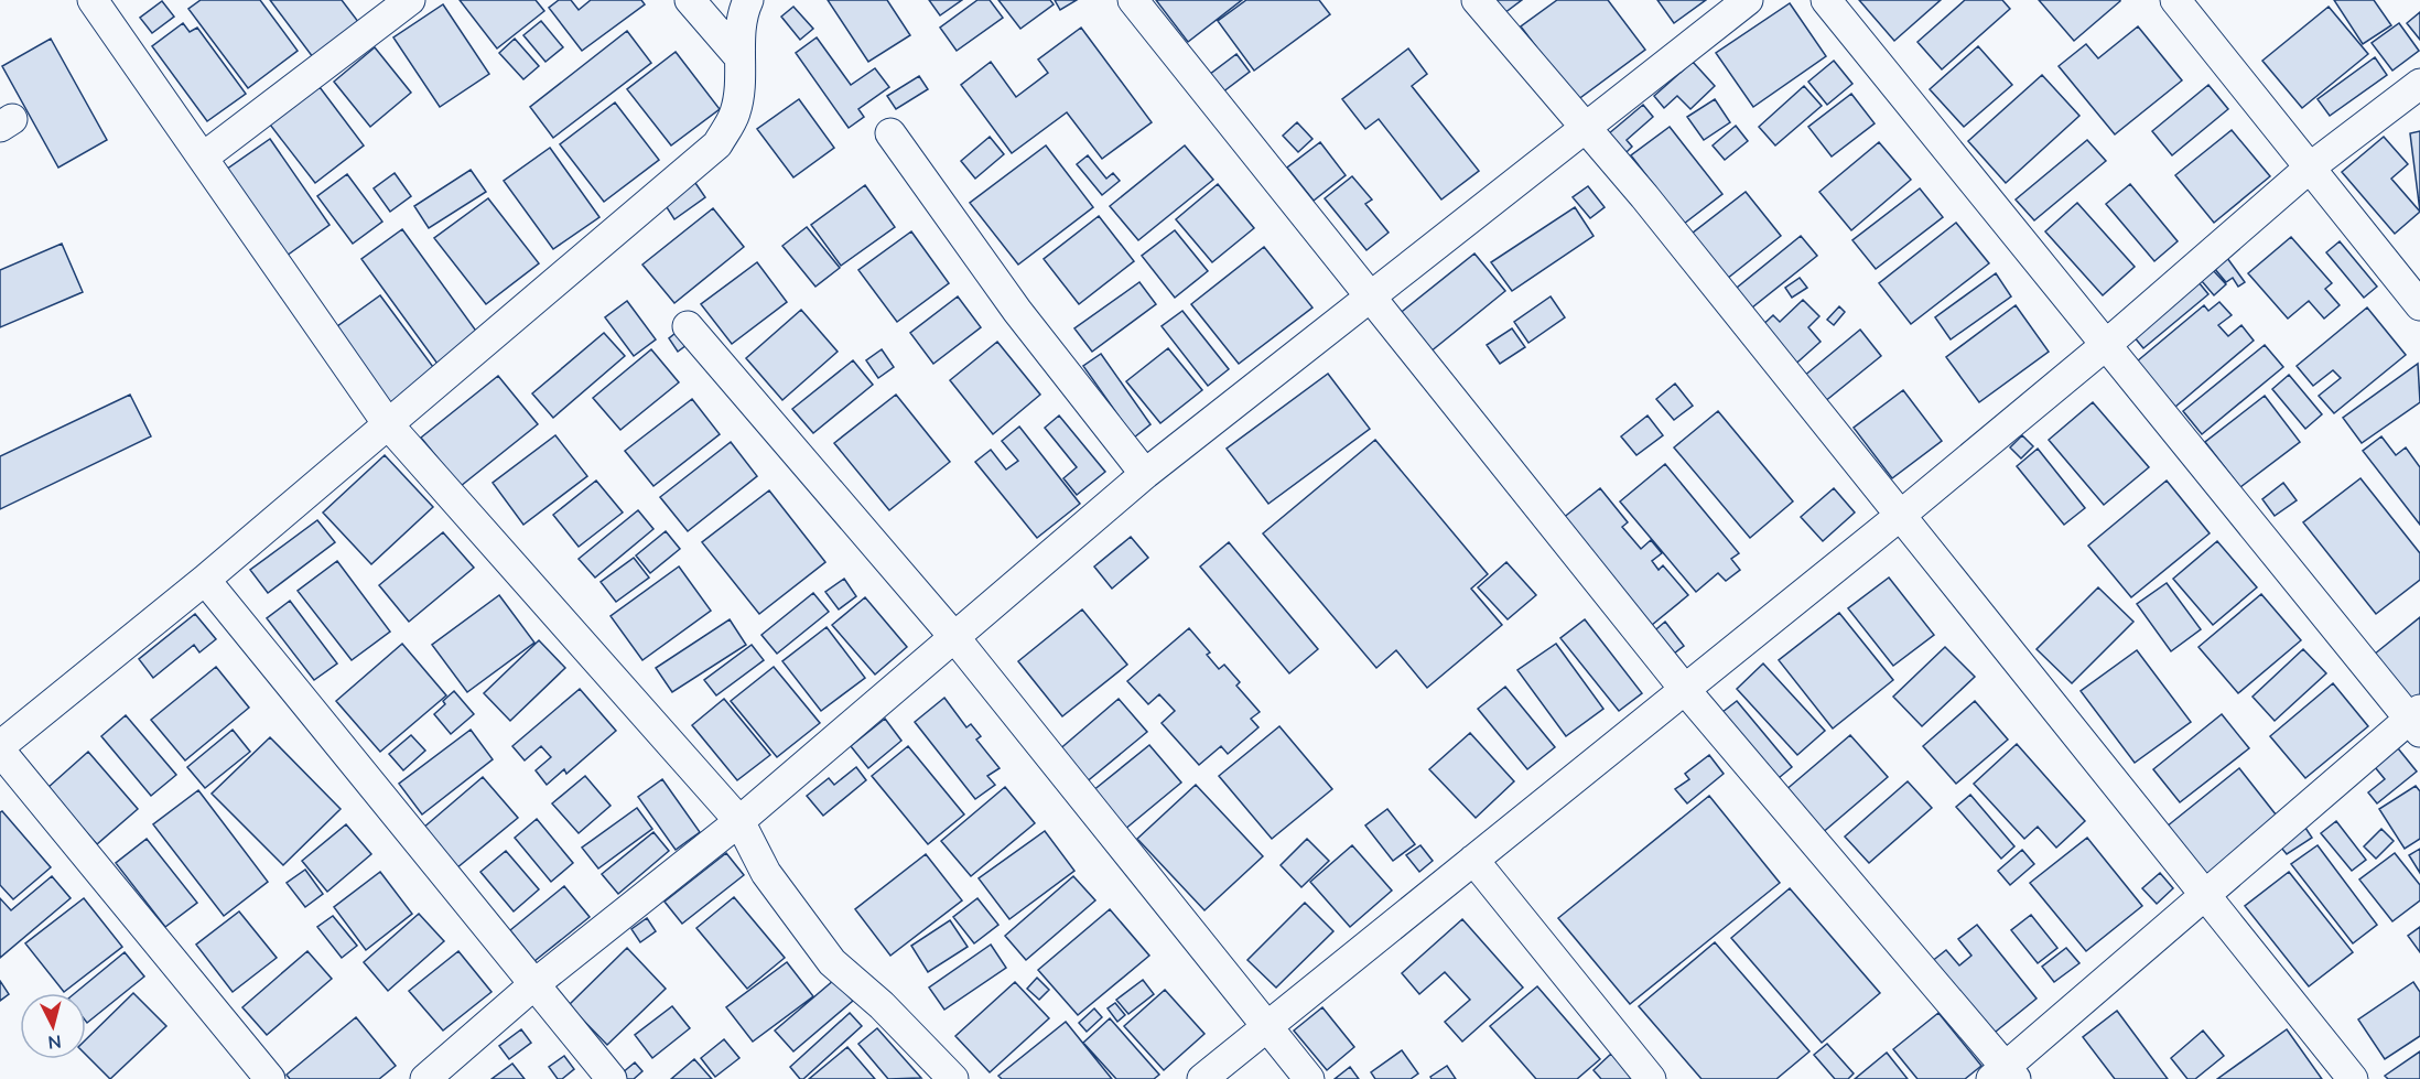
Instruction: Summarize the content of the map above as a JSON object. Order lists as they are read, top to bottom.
{
  "north": "bottom"
}
